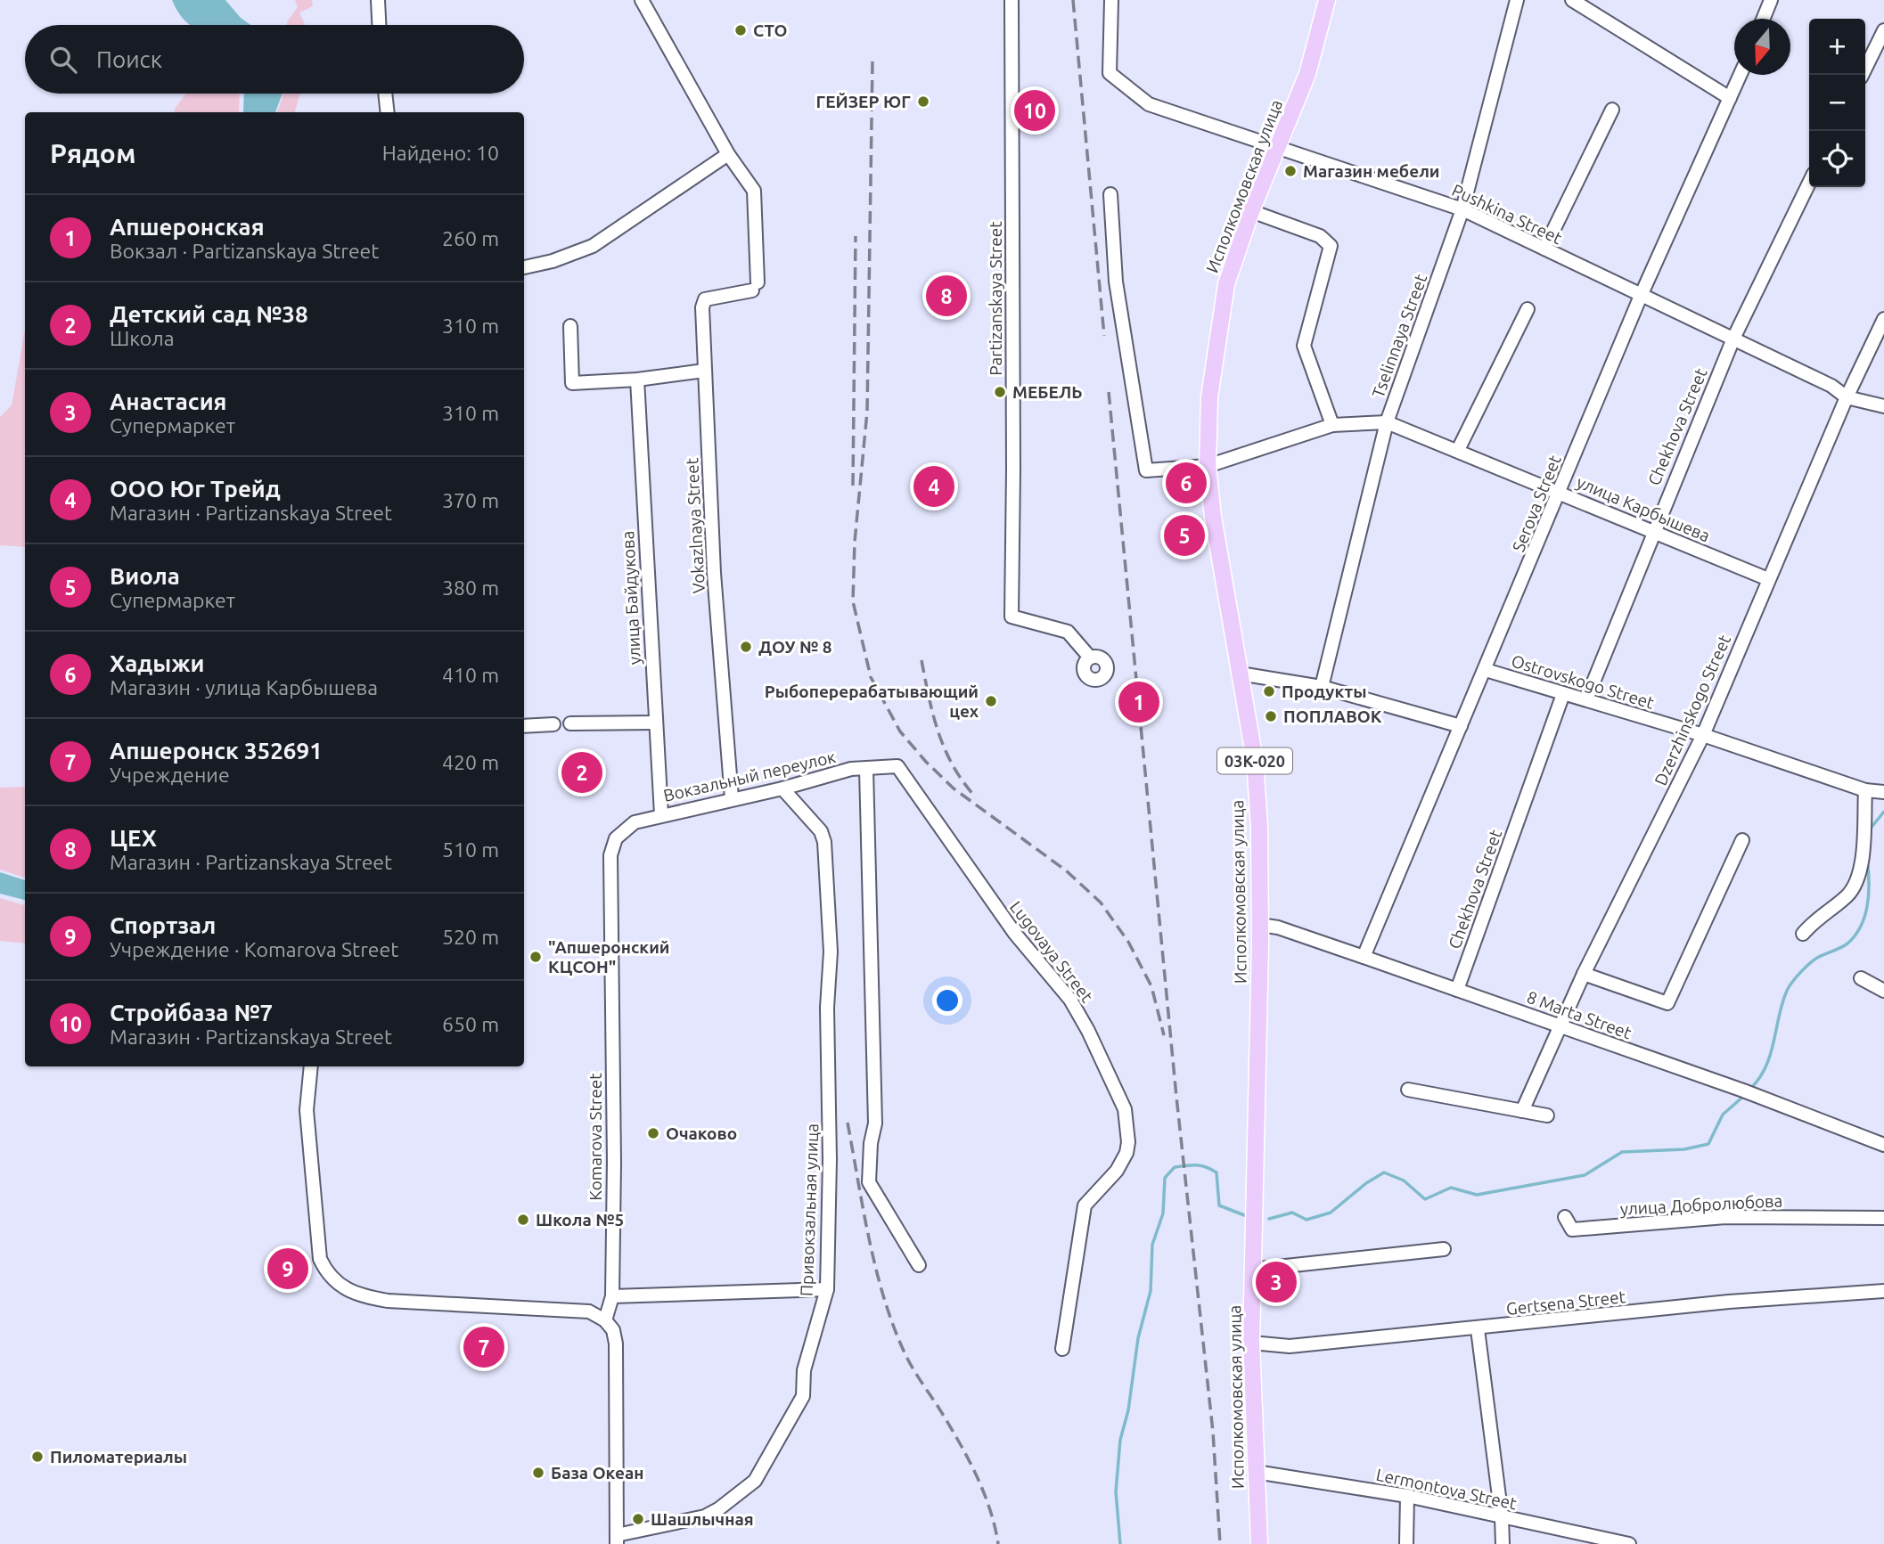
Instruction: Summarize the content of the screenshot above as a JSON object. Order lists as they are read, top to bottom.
{
  "streets": {
    "main road": ["Исполкомовская улица", "03К-020"],
    "street": [
      "Pushkina Street",
      "Partizanskaya Street",
      "Tselinnaya Street",
      "Chekhova Street",
      "Serova Street",
      "улица Карбышева",
      "Vokazlnaya Street",
      "улица Байдукова",
      "Ostrovskogo Street",
      "Dzerzhinskogo Street",
      "Вокзальный переулок",
      "Lugovaya Street",
      "8 Marta Street",
      "Komarova Street",
      "улица Добролюбова",
      "Привокзальная улица",
      "Gertsena Street",
      "Lermontova Street"
    ]
  },
  "crossings": [
    ["Исполкомовская улица", "Pushkina Street"],
    ["Исполкомовская улица", "улица Карбышева"],
    ["Исполкомовская улица", "8 Marta Street"],
    ["Исполкомовская улица", "Gertsena Street"],
    ["Исполкомовская улица", "Lermontova Street"],
    ["Pushkina Street", "Tselinnaya Street"],
    ["Pushkina Street", "Chekhova Street"],
    ["Pushkina Street", "Serova Street"],
    ["Pushkina Street", "Dzerzhinskogo Street"],
    ["Tselinnaya Street", "улица Карбышева"],
    ["Chekhova Street", "улица Карбышева"],
    ["Chekhova Street", "Ostrovskogo Street"],
    ["Chekhova Street", "8 Marta Street"],
    ["Serova Street", "улица Карбышева"],
    ["Serova Street", "Ostrovskogo Street"],
    ["Serova Street", "8 Marta Street"],
    ["улица Карбышева", "Dzerzhinskogo Street"],
    ["Vokazlnaya Street", "Вокзальный переулок"],
    ["улица Байдукова", "Вокзальный переулок"],
    ["Ostrovskogo Street", "Dzerzhinskogo Street"],
    ["Dzerzhinskogo Street", "8 Marta Street"],
    ["Вокзальный переулок", "Lugovaya Street"],
    ["Вокзальный переулок", "Komarova Street"],
    ["Вокзальный переулок", "Привокзальная улица"]
  ],
  "places": [
    "СТО",
    "ГЕЙЗЕР ЮГ",
    "Магазин мебели",
    "МЕБЕЛЬ",
    "ДОУ № 8",
    "Продукты",
    "Рыбоперерабатывающий цех",
    "ПОПЛАВОК",
    "\"Апшеронский КЦСОН\"",
    "Очаково",
    "Школа №5",
    "Пиломатериалы",
    "База Океан",
    "Шашлычная"
  ],
  "north": "bottom",
  "page": {
    "map_buttons": ["+", "−"],
    "search": "Поиск",
    "pins": [
      "10",
      "8",
      "6",
      "4",
      "5",
      "1",
      "2",
      "9",
      "3",
      "7"
    ],
    "heading": ["Рядом", "Найдено: 10"],
    "list": [
      {
        "mark": "1",
        "name": "Апшеронская",
        "note": "Вокзал · Partizanskaya Street",
        "value": "260 m"
      },
      {
        "mark": "2",
        "name": "Детский сад №38",
        "note": "Школа",
        "value": "310 m"
      },
      {
        "mark": "3",
        "name": "Анастасия",
        "note": "Супермаркет",
        "value": "310 m"
      },
      {
        "mark": "4",
        "name": "ООО Юг Трейд",
        "note": "Магазин · Partizanskaya Street",
        "value": "370 m"
      },
      {
        "mark": "5",
        "name": "Виола",
        "note": "Супермаркет",
        "value": "380 m"
      },
      {
        "mark": "6",
        "name": "Хадыжи",
        "note": "Магазин · улица Карбышева",
        "value": "410 m"
      },
      {
        "mark": "7",
        "name": "Апшеронск 352691",
        "note": "Учреждение",
        "value": "420 m"
      },
      {
        "mark": "8",
        "name": "ЦЕХ",
        "note": "Магазин · Partizanskaya Street",
        "value": "510 m"
      },
      {
        "mark": "9",
        "name": "Спортзал",
        "note": "Учреждение · Komarova Street",
        "value": "520 m"
      },
      {
        "mark": "10",
        "name": "Стройбаза №7",
        "note": "Магазин · Partizanskaya Street",
        "value": "650 m"
      }
    ]
  }
}
